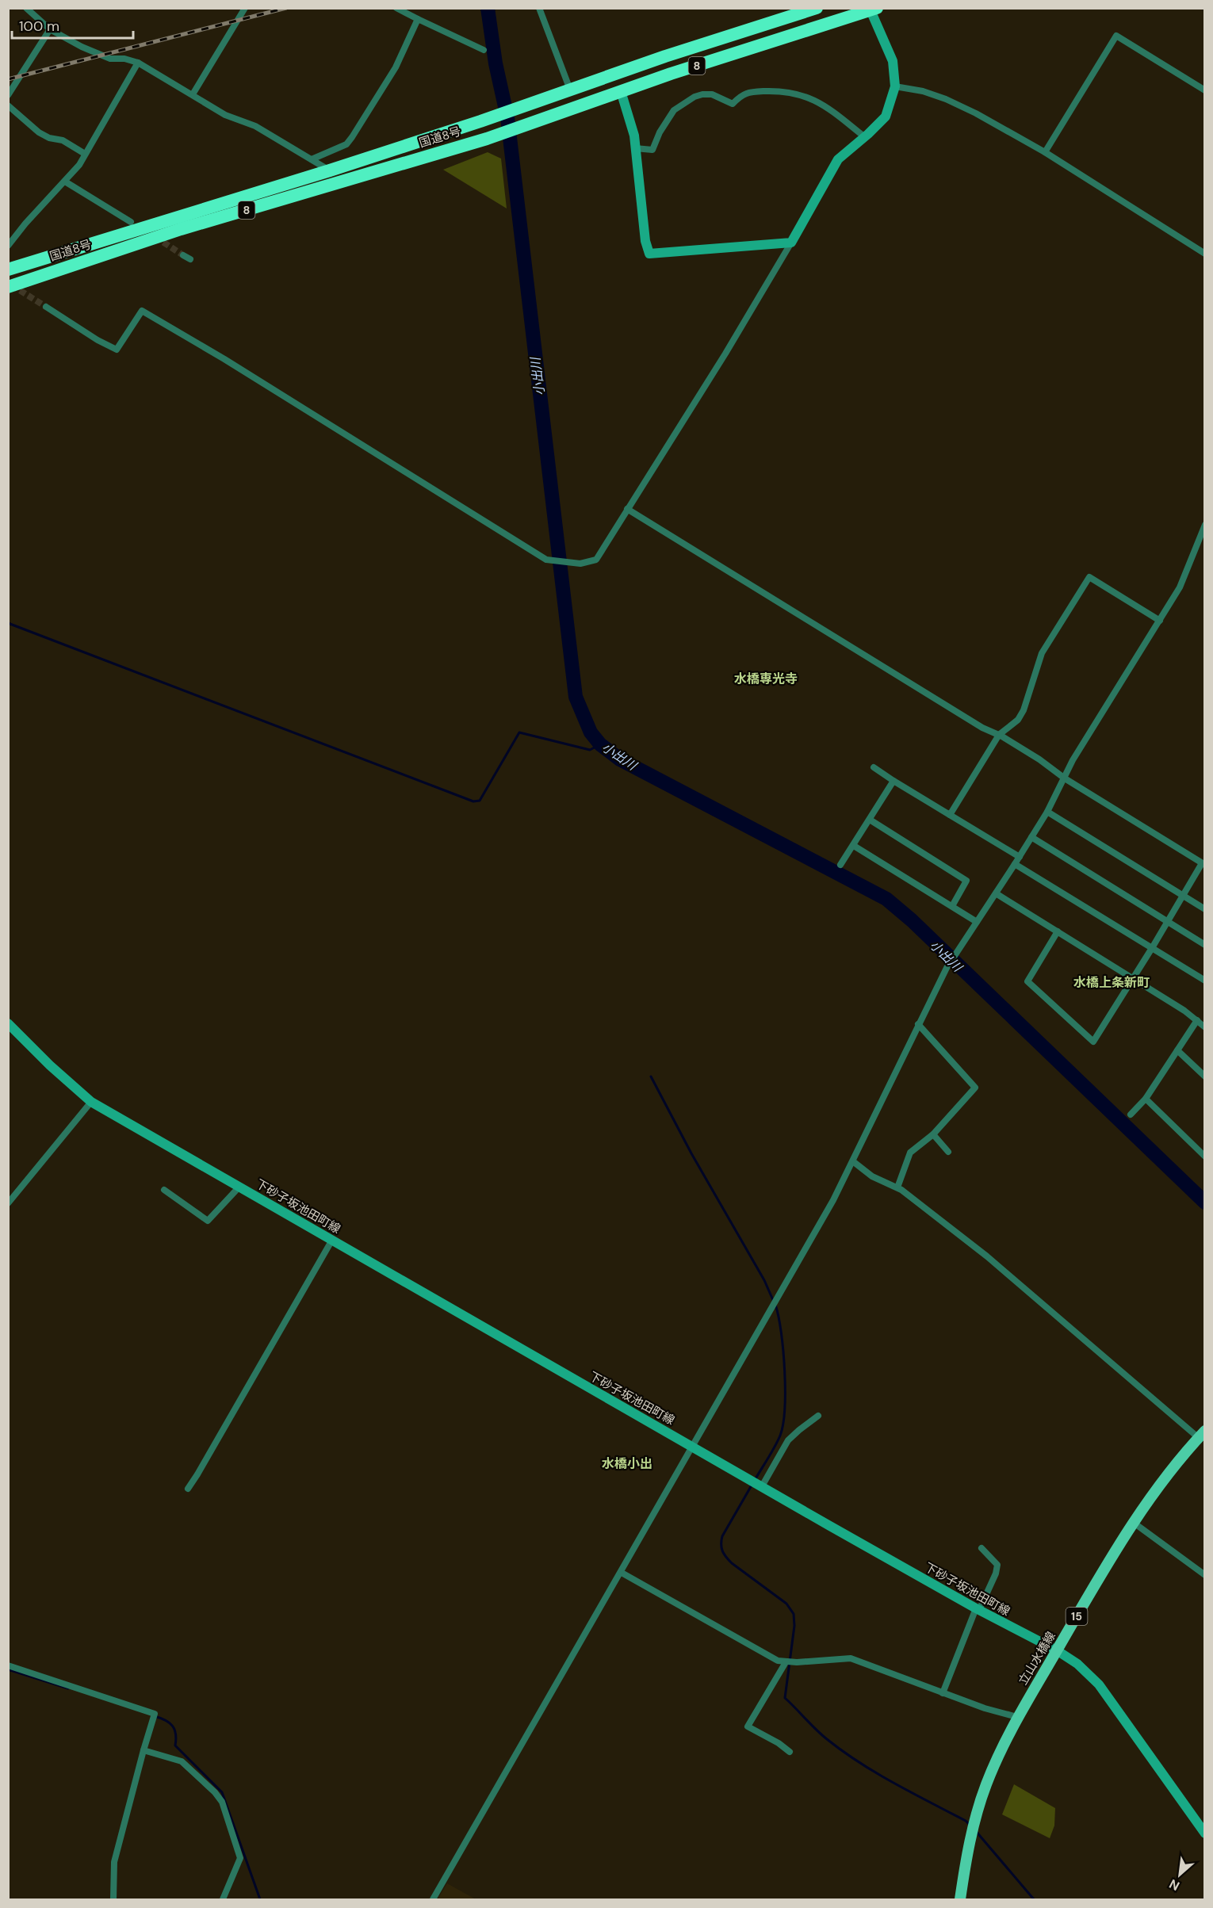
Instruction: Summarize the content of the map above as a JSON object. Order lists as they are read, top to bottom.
{
  "streets": {
    "highway": ["8", "国道8号"],
    "main road": ["下砂子坂池田町線", "15", "立山水橋線"]
  },
  "crossings": [
    ["下砂子坂池田町線", "立山水橋線"]
  ],
  "districts": ["水橋専光寺", "水橋上条新町", "水橋小出"],
  "water": ["小出川"],
  "scale_bar": "100 m",
  "north": "bottom left"
}
